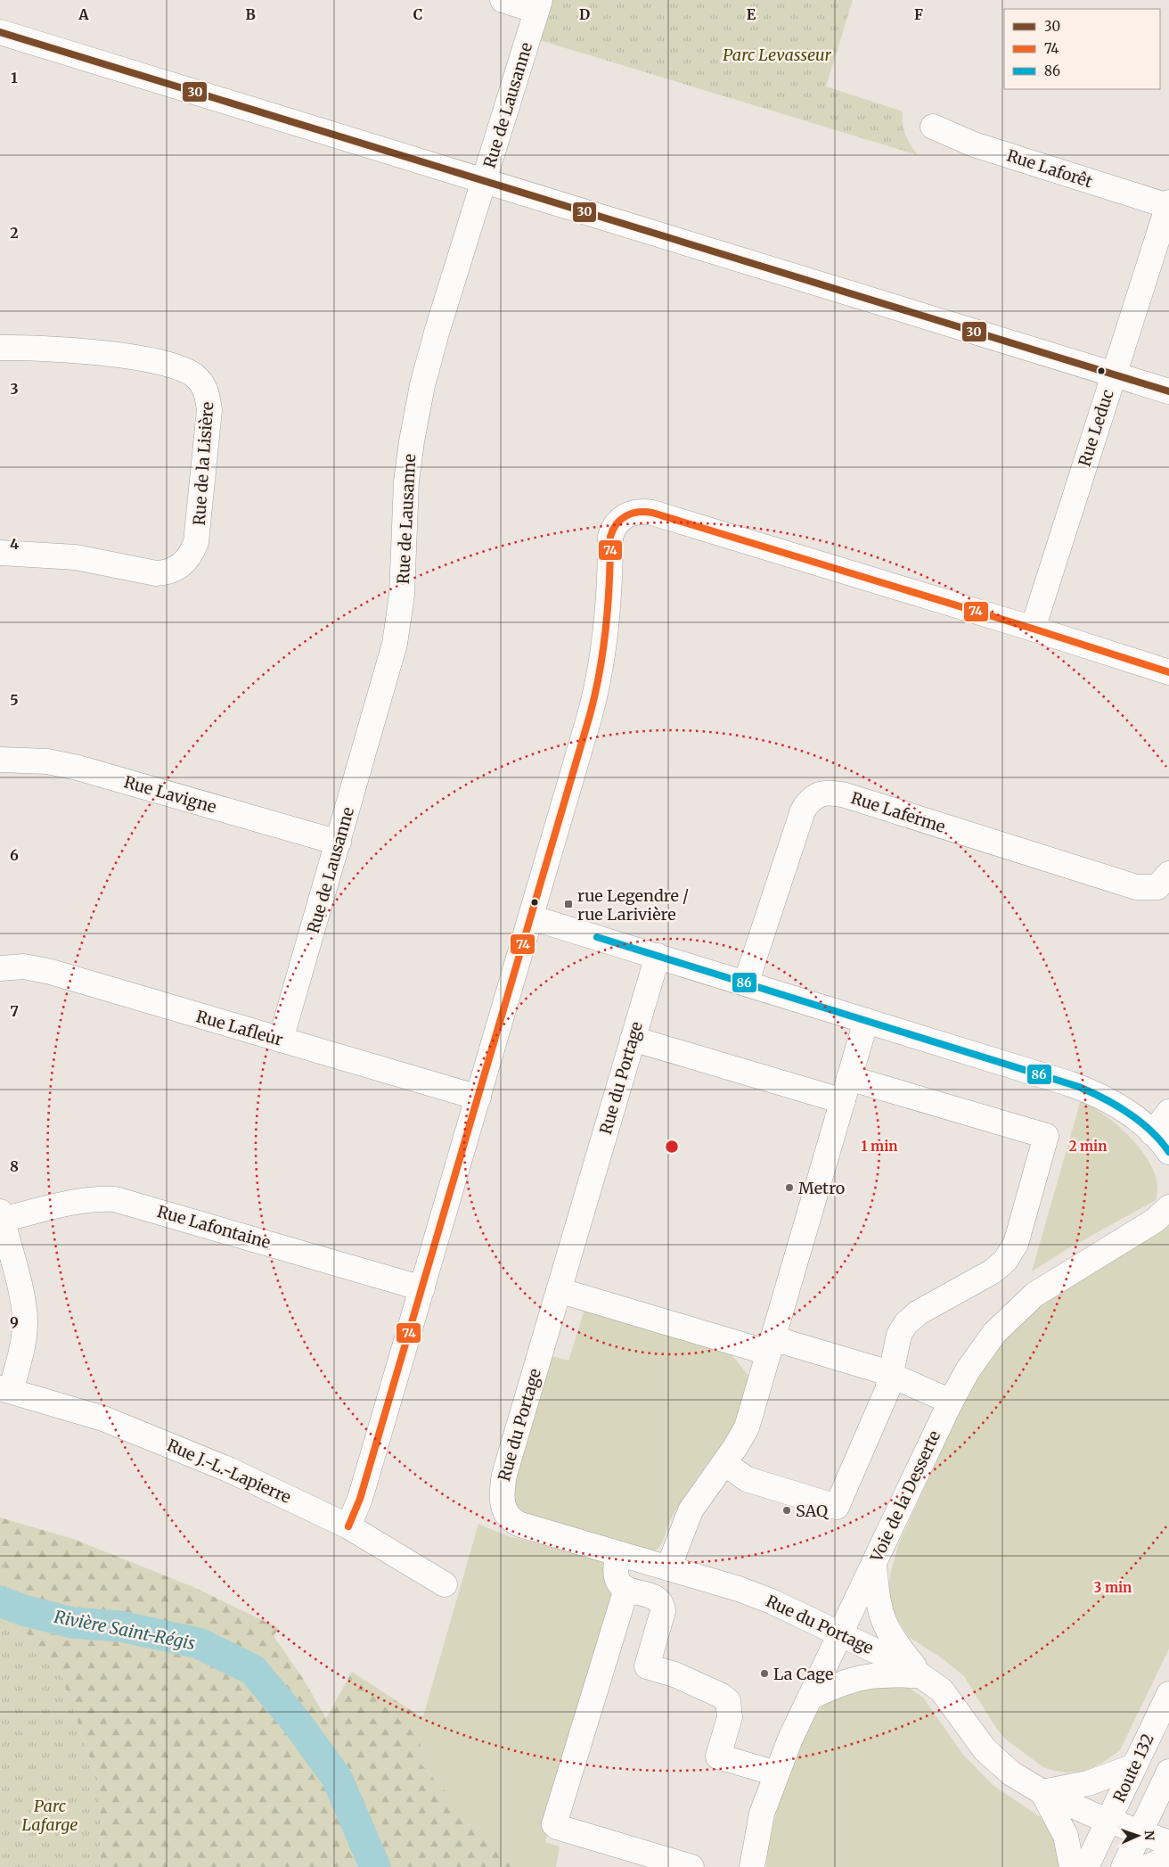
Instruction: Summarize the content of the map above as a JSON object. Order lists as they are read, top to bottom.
{
  "streets": {
    "main road": [
      "Rue de Lausanne",
      "Rue Laforêt",
      "Rue Leduc",
      "Rue de la Lisière",
      "Rue Lavigne",
      "Rue Laferme",
      "Rue Lafleur",
      "Rue du Portage",
      "Rue Lafontaine",
      "Rue J.-L.-Lapierre",
      "Voie de la Desserte",
      "Route 132"
    ]
  },
  "crossings": [
    ["Rue de Lausanne", "Rue Lavigne"],
    ["Rue de Lausanne", "Rue Lafleur"],
    ["Rue Laforêt", "Rue Leduc"],
    ["Rue du Portage", "Voie de la Desserte"],
    ["Rue du Portage", "Route 132"]
  ],
  "water": ["Rivière Saint-Régis"],
  "parks": ["Parc Levasseur", "Parc Lafarge"],
  "places": {
    "transit": ["rue Legendre / rue Larivière"],
    "other": ["Metro", "SAQ", "La Cage"]
  },
  "lines": ["transit line 30", "transit line 74", "transit line 86"],
  "legend": ["30", "74", "86"],
  "north": "right",
  "grid": {
    "columns": [
      "A",
      "B",
      "C",
      "D",
      "E",
      "F"
    ],
    "rows": [
      "1",
      "2",
      "3",
      "4",
      "5",
      "6",
      "7",
      "8",
      "9"
    ]
  },
  "rings": ["1 min", "2 min", "3 min"]
}
